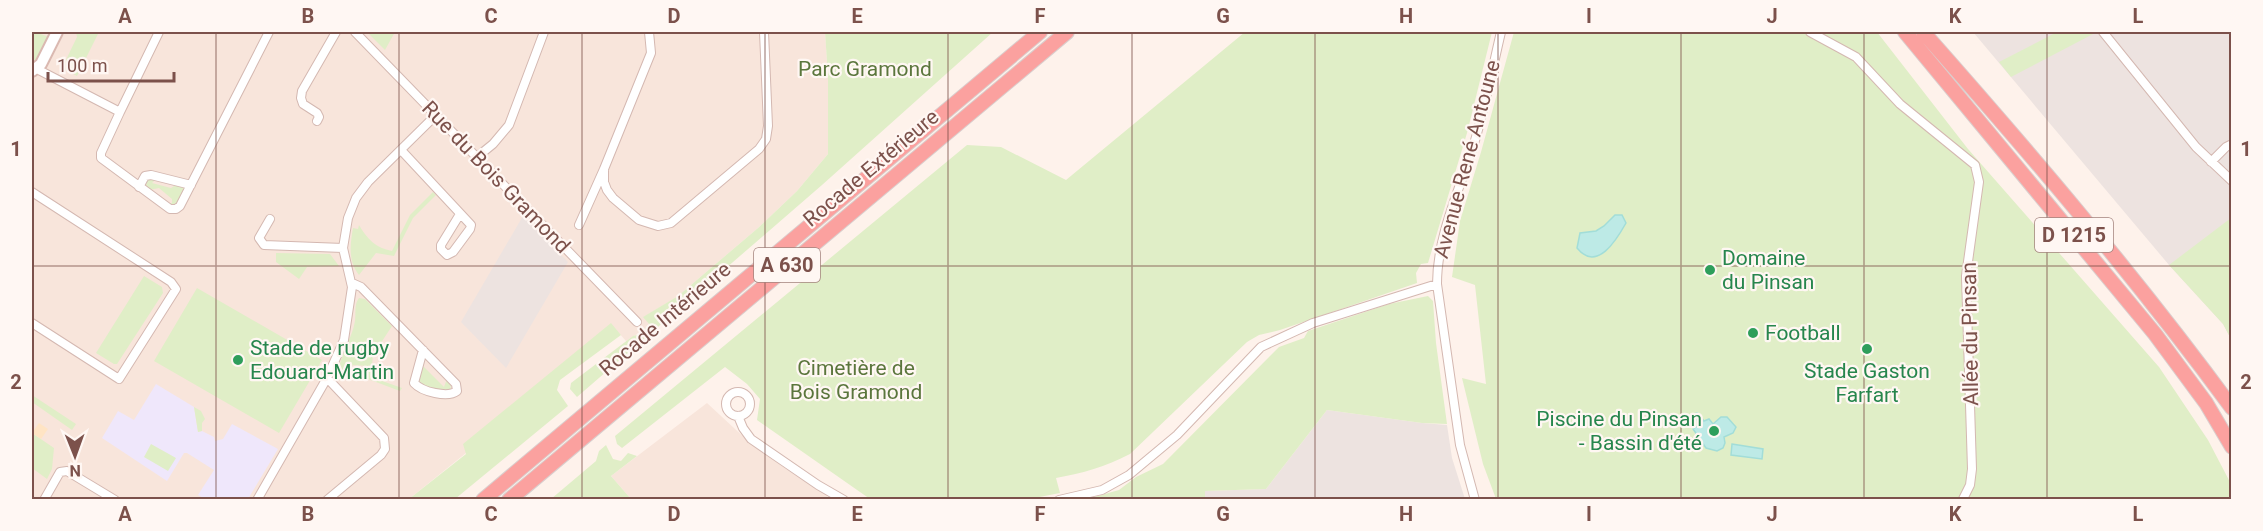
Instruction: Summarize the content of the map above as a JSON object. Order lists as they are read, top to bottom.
{
  "streets": {
    "highway": [
      "Rocade Extérieure",
      "D 1215",
      "A 630",
      "Rocade Intérieure"
    ],
    "street": ["Avenue René Antoune", "Rue du Bois Gramond", "Allée du Pinsan"]
  },
  "parks": ["Parc Gramond", "Cimetière de Bois Gramond"],
  "places": [
    "Domaine du Pinsan",
    "Football",
    "Stade Gaston Farfart",
    "Stade de rugby Edouard-Martin",
    "Piscine du Pinsan - Bassin d'été"
  ],
  "scale_bar": "100 m",
  "north": "bottom",
  "grid": {
    "columns": [
      "A",
      "B",
      "C",
      "D",
      "E",
      "F",
      "G",
      "H",
      "I",
      "J",
      "K",
      "L"
    ],
    "rows": ["1", "2"]
  }
}
